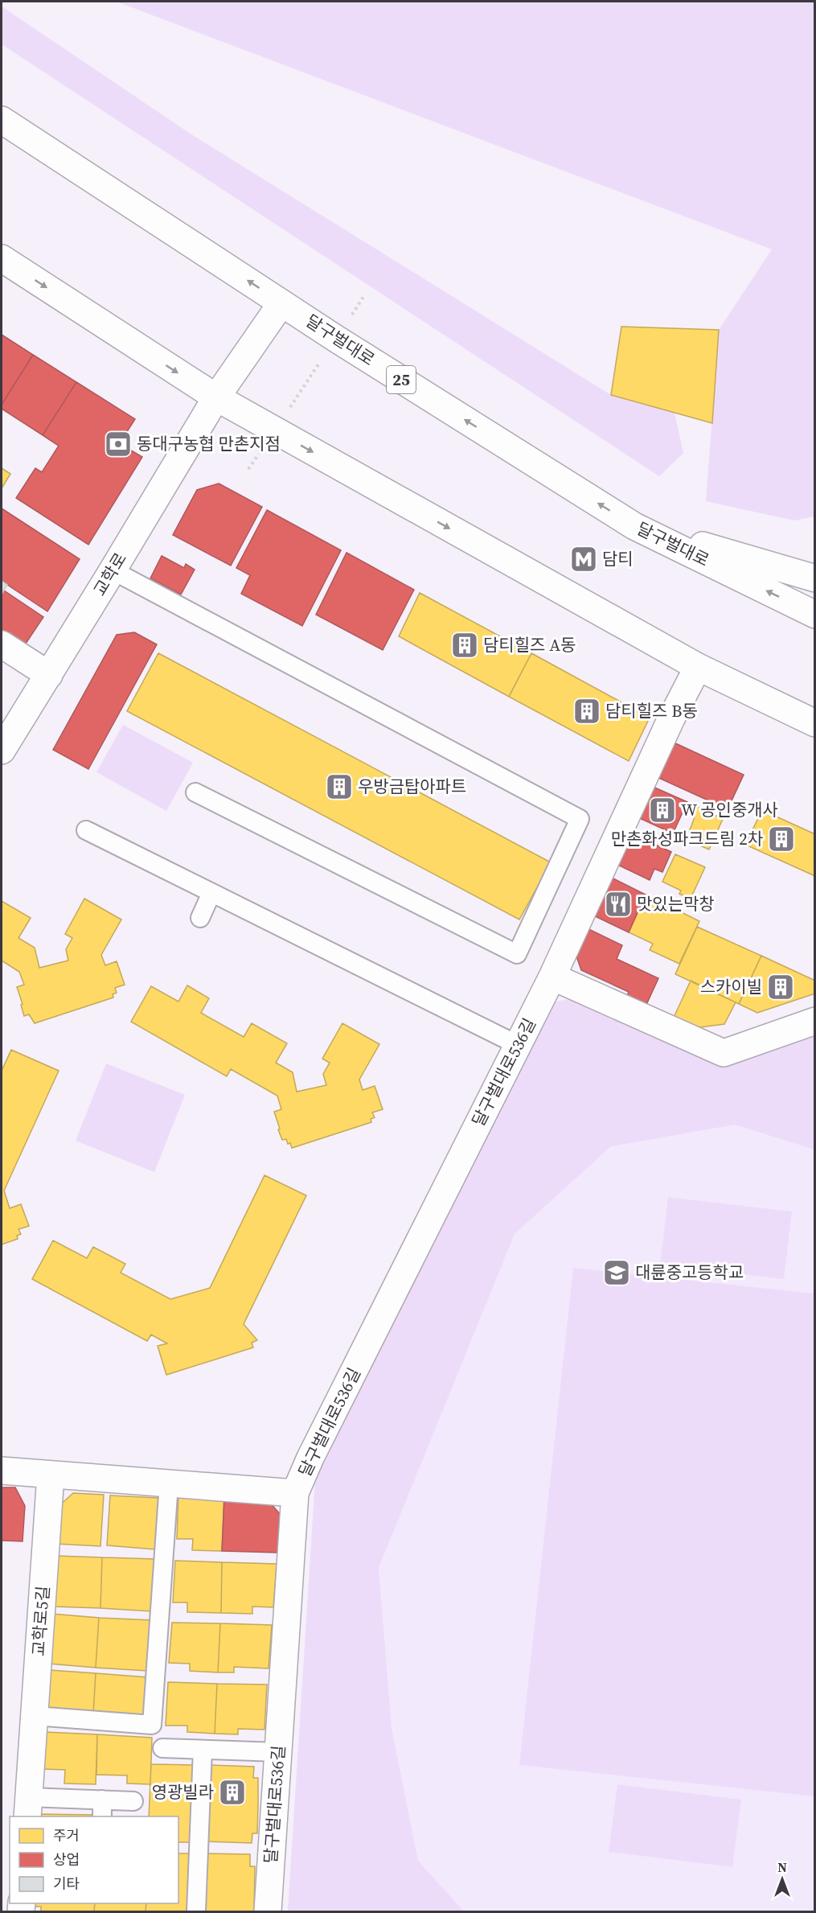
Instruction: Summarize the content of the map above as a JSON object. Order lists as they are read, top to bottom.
{
  "streets": {
    "street": [
      "달구벌대로",
      "25",
      "교학로",
      "달구벌대로536길",
      "교학로5길"
    ]
  },
  "crossings": [
    ["달구벌대로", "교학로"]
  ],
  "places": {
    "bank": ["동대구농협 만촌지점"],
    "metro station": ["담티"],
    "building": [
      "담티힐즈 A동",
      "담티힐즈 B동",
      "우방금탑아파트",
      "W 공인중개사",
      "만촌화성파크드림 2차",
      "스카이빌",
      "영광빌라"
    ],
    "restaurant": ["맛있는막창"],
    "school or university": ["대륜중고등학교"]
  },
  "legend": ["주거", "상업", "기타"],
  "north": "top"
}
